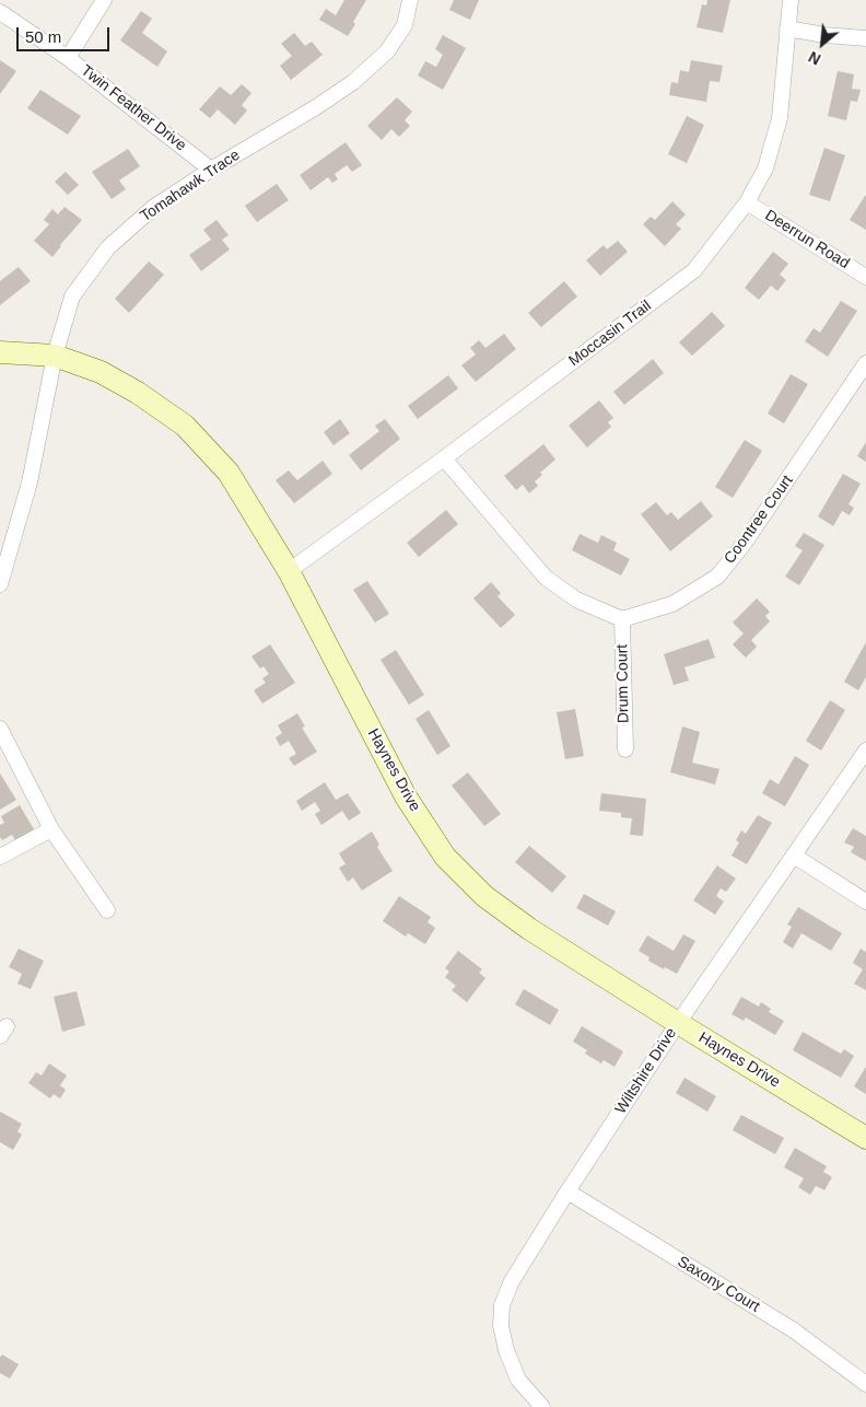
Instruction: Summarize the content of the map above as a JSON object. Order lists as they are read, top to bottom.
{
  "streets": {
    "street": [
      "Twin Feather Drive",
      "Tomahawk Trace",
      "Deerrun Road",
      "Moccasin Trail",
      "Coontree Court",
      "Drum Court",
      "Haynes Drive",
      "Wiltshire Drive",
      "Saxony Court"
    ]
  },
  "crossings": [
    ["Twin Feather Drive", "Tomahawk Trace"],
    ["Tomahawk Trace", "Haynes Drive"],
    ["Deerrun Road", "Moccasin Trail"],
    ["Moccasin Trail", "Haynes Drive"],
    ["Coontree Court", "Drum Court"],
    ["Haynes Drive", "Wiltshire Drive"],
    ["Wiltshire Drive", "Saxony Court"]
  ],
  "scale_bar": "50 m",
  "north": "bottom left"
}
